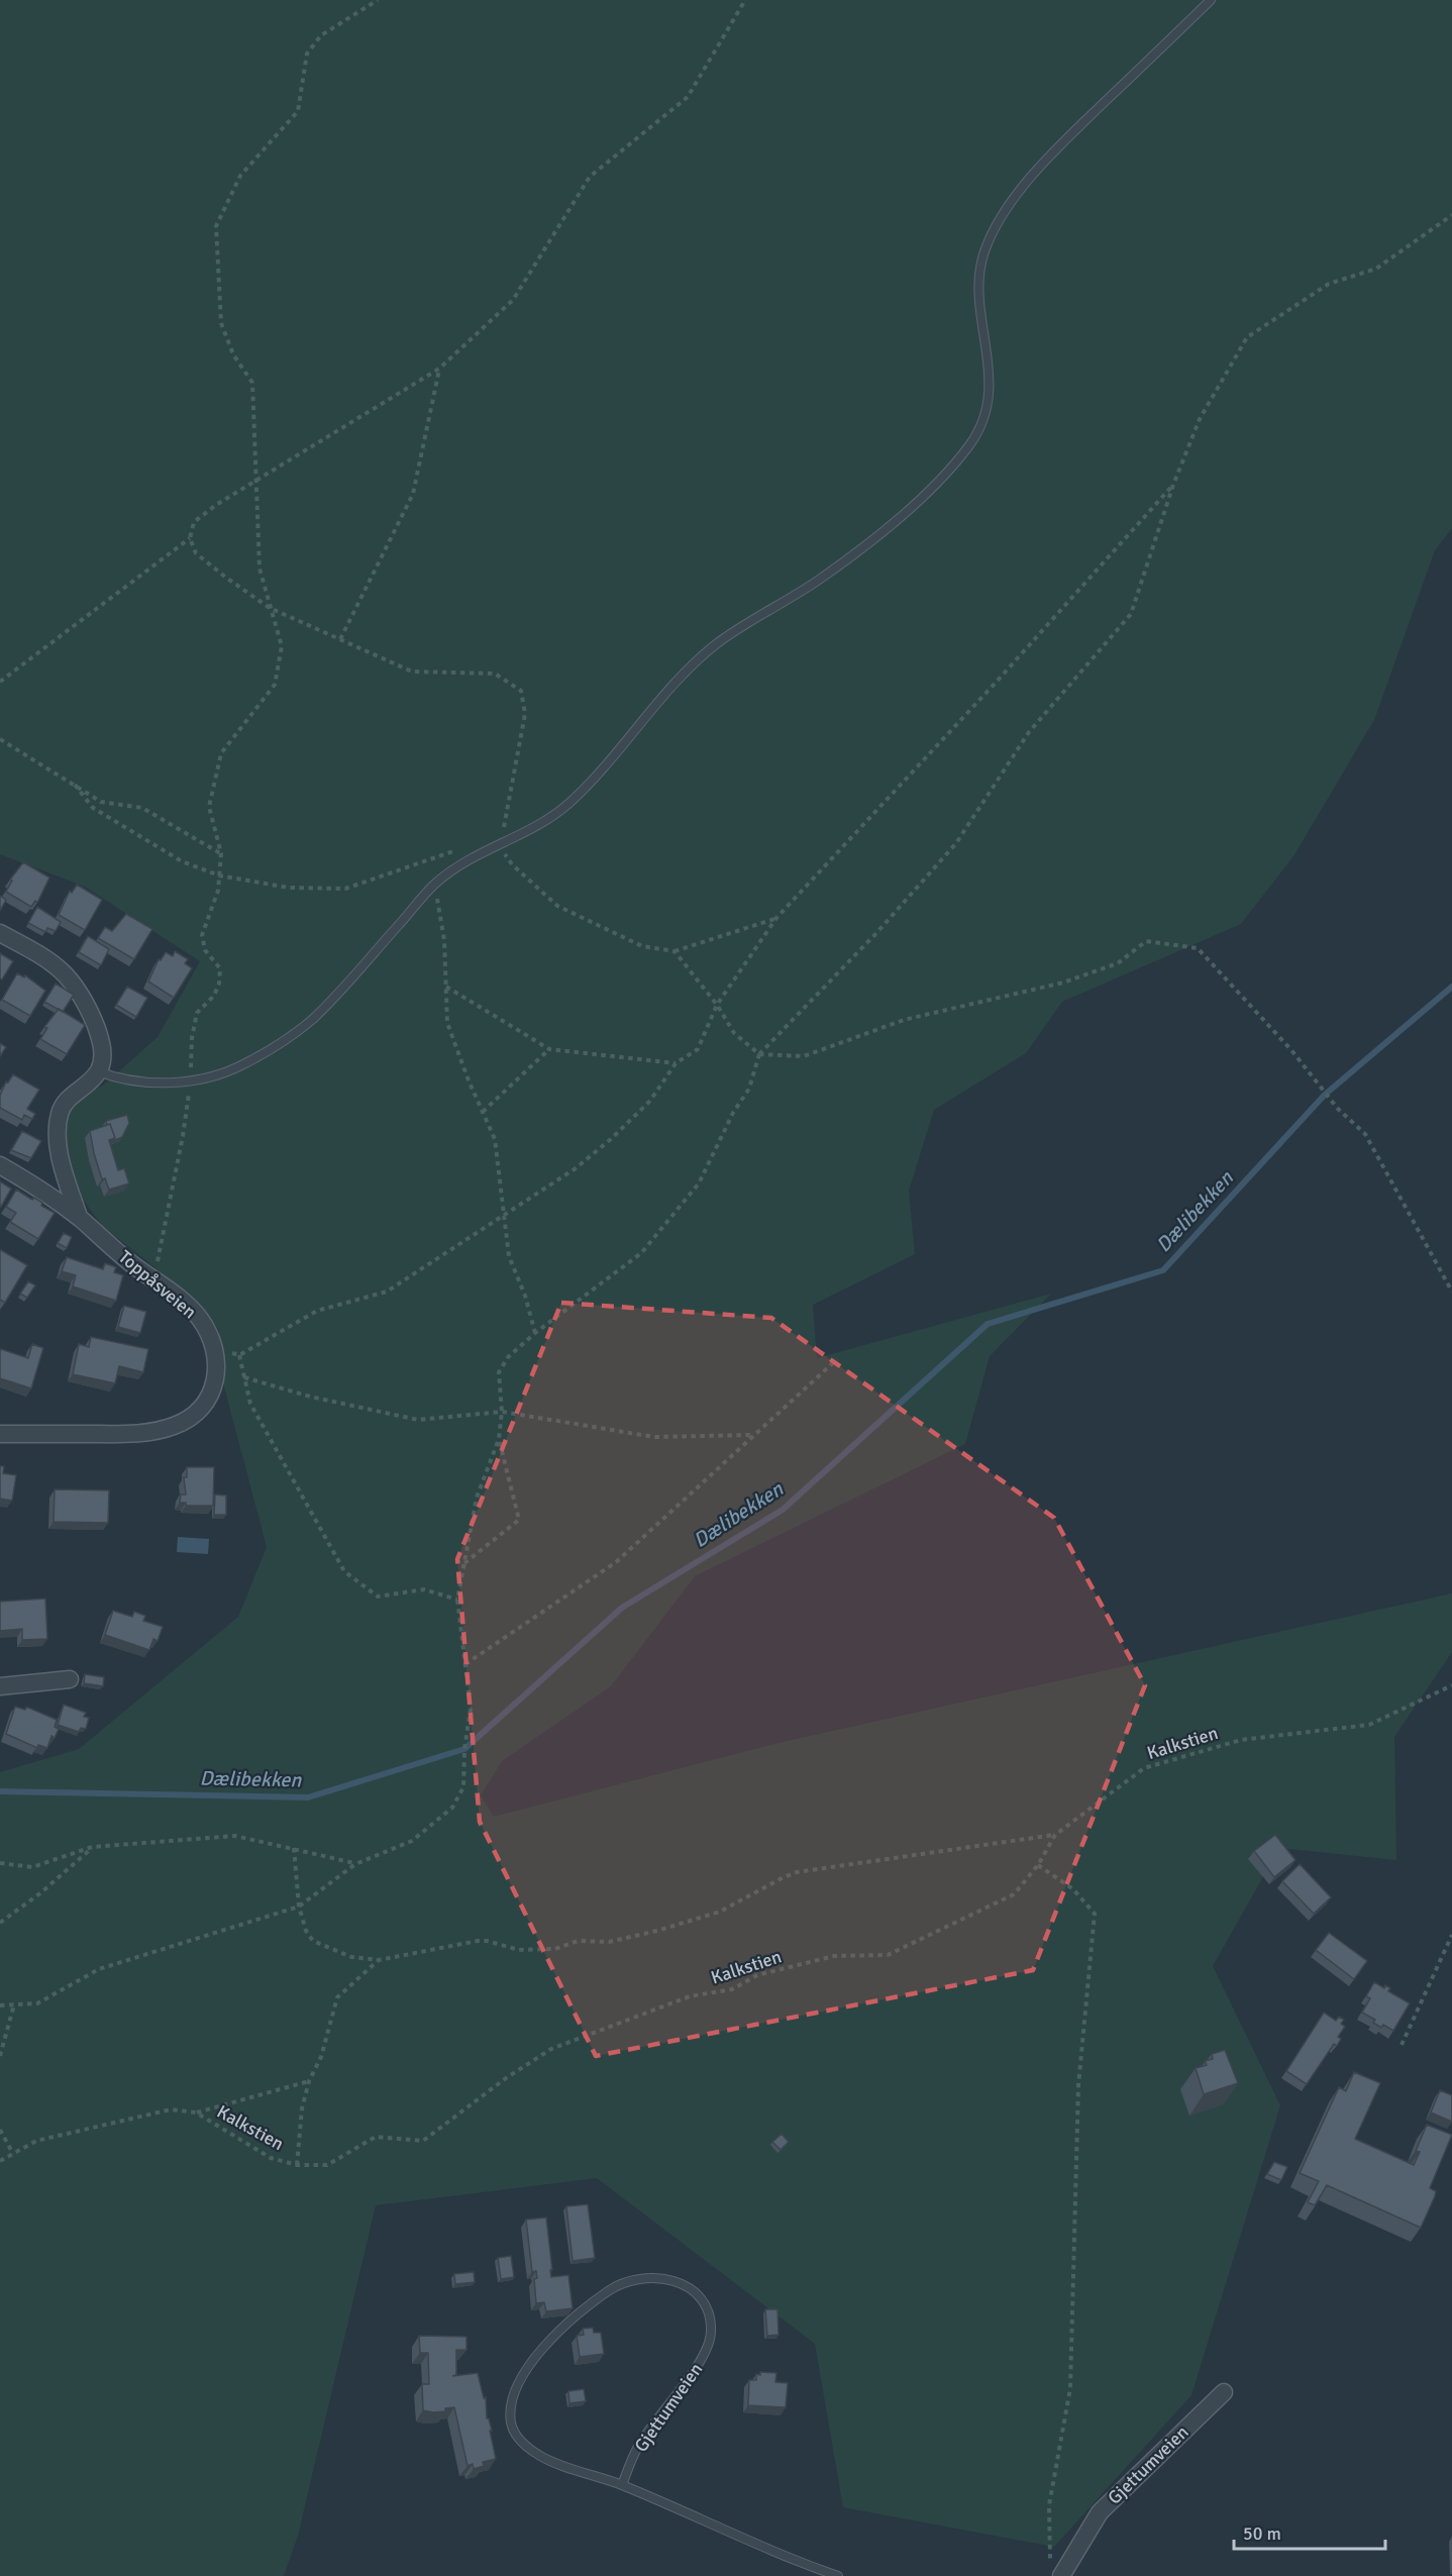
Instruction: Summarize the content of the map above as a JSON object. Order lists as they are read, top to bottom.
{
  "streets": {
    "street": ["Toppåsveien", "Gjettumveien"],
    "path": ["Kalkstien"]
  },
  "water": ["Dælibekken"],
  "scale_bar": "50 m"
}
